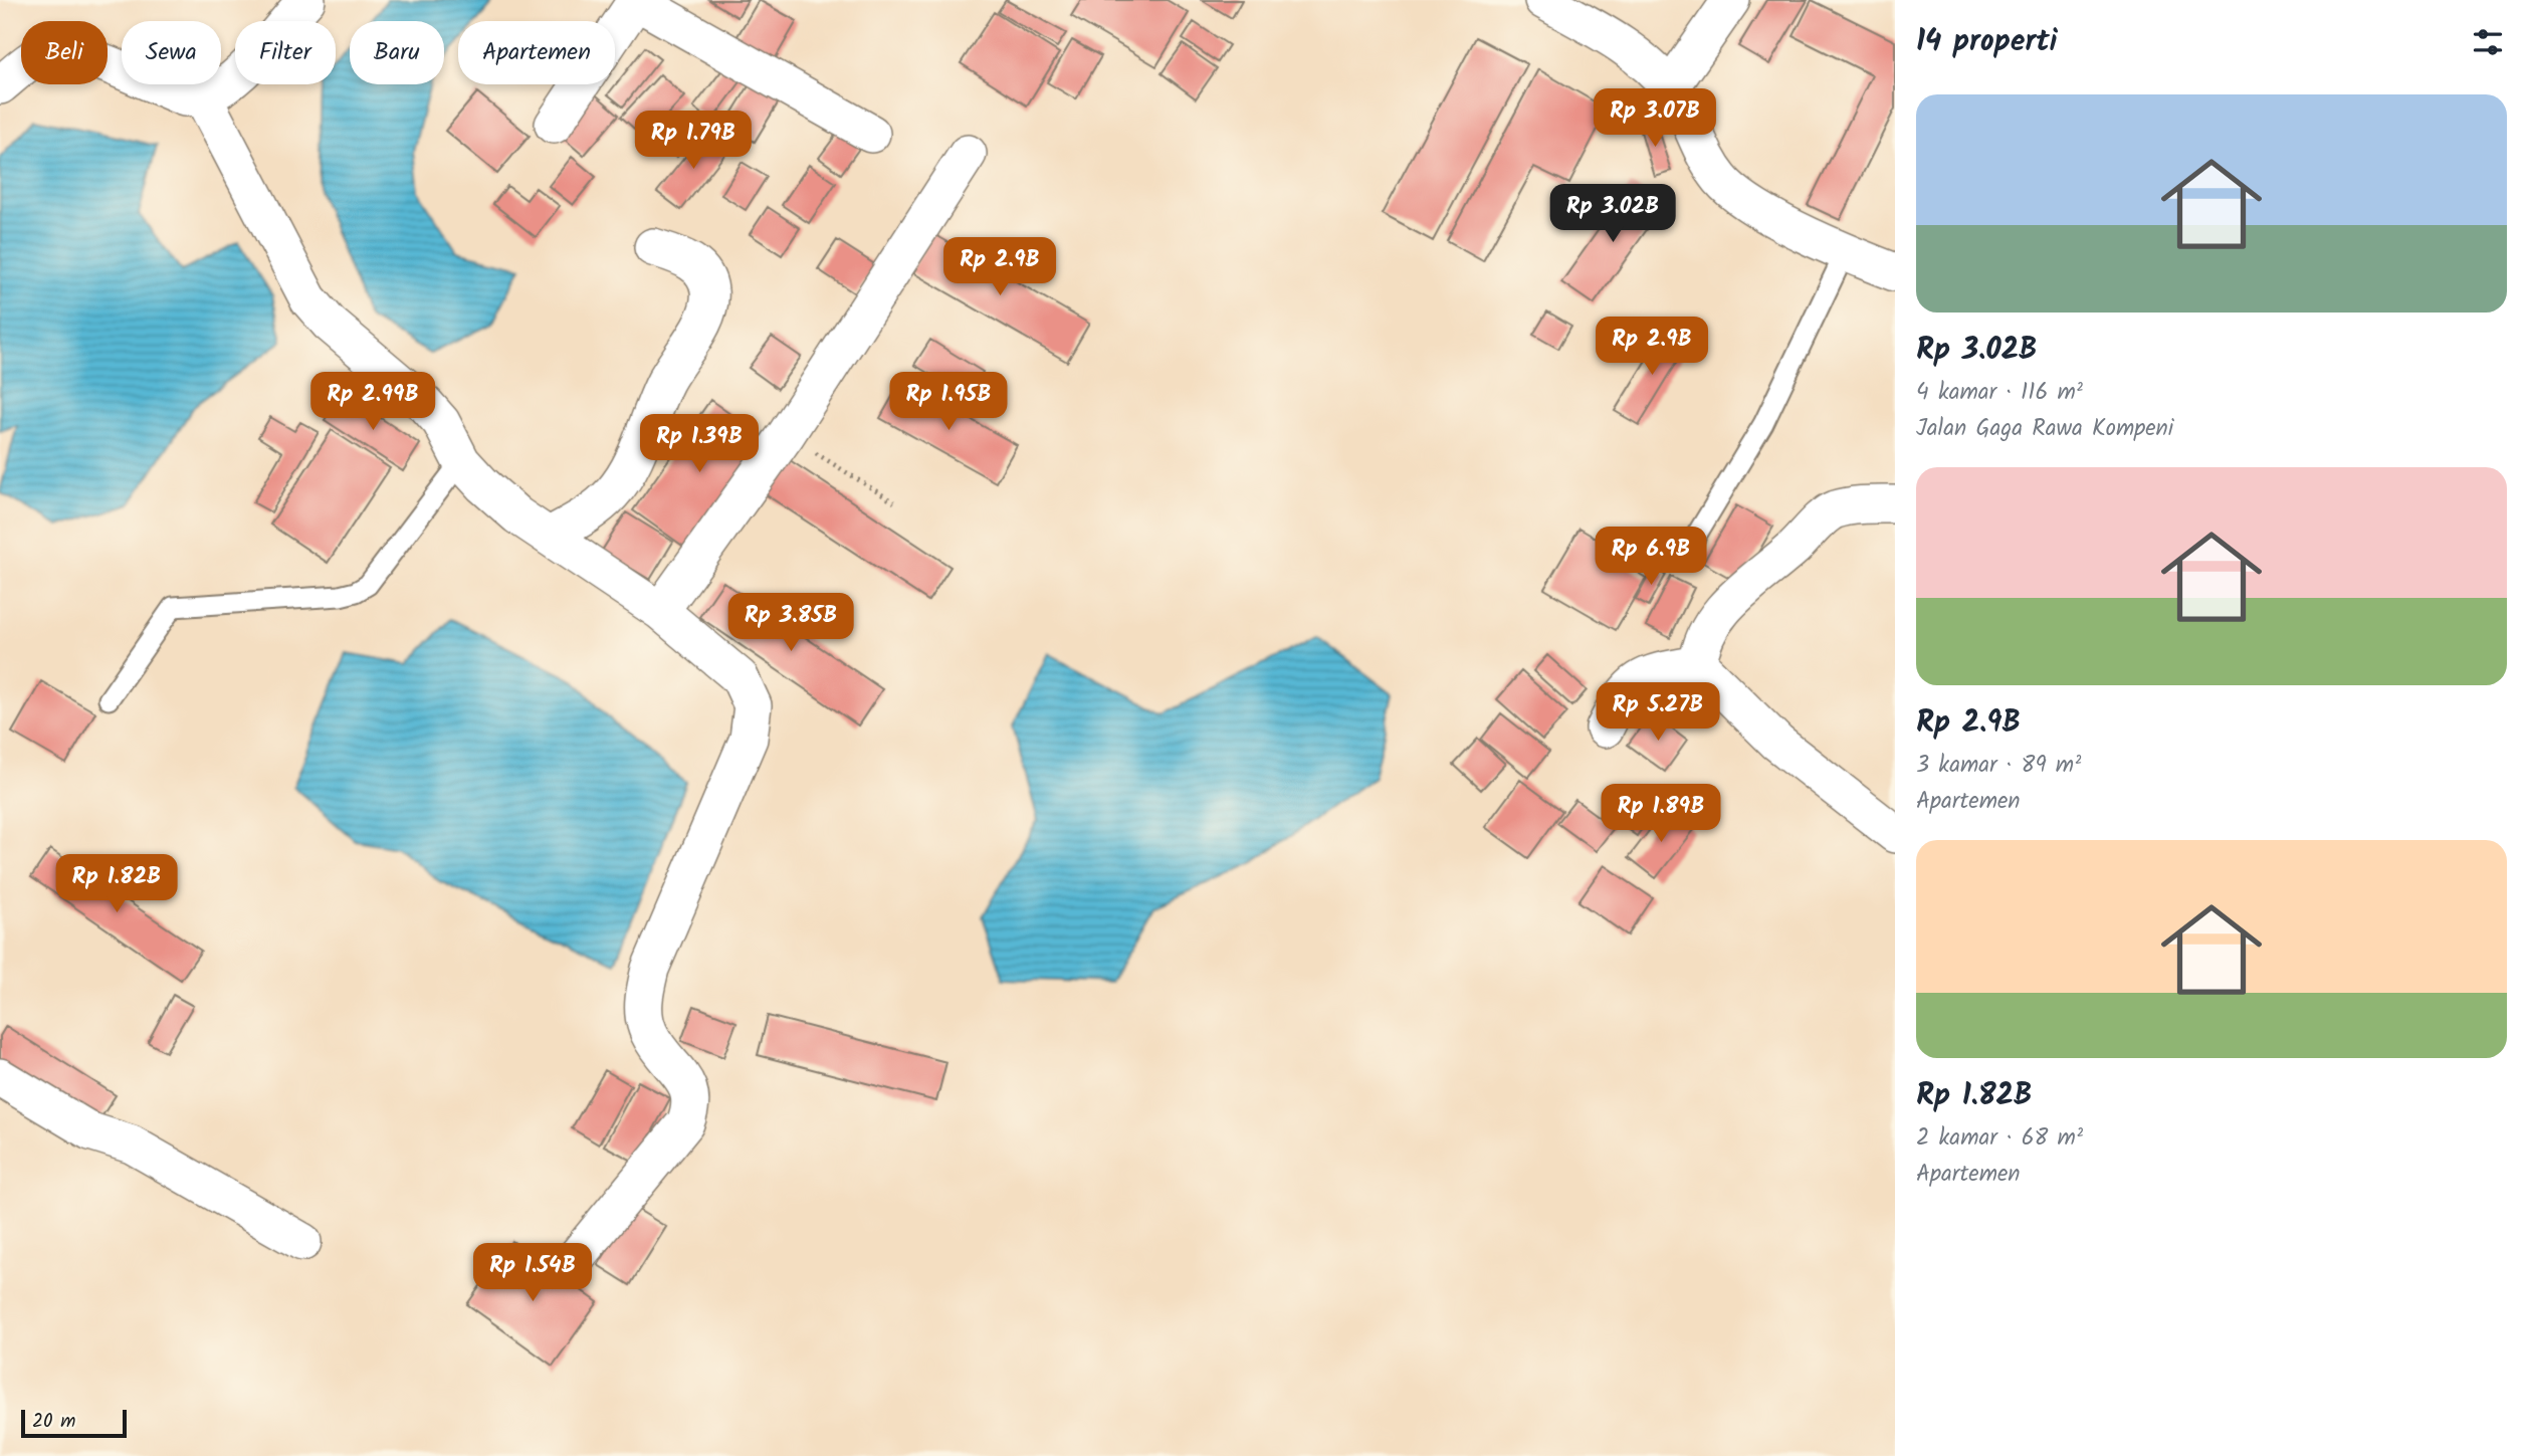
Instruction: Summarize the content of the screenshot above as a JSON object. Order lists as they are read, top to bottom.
{
  "scale_bar": "20 m",
  "page": {
    "heading": "14 properti",
    "chip": [
      "Beli",
      "Sewa",
      "Filter",
      "Baru",
      "Apartemen"
    ],
    "list": [
      {
        "name": "Rp 3.02B",
        "note": "4 kamar · 116 m² · Jalan Gaga Rawa Kompeni"
      },
      {
        "name": "Rp 2.9B",
        "note": "3 kamar · 89 m² · Apartemen"
      },
      {
        "name": "Rp 1.82B",
        "note": "2 kamar · 68 m² · Apartemen"
      }
    ],
    "price": [
      "Rp 3.07B",
      "Rp 1.79B",
      "Rp 3.02B",
      "Rp 2.9B",
      "Rp 2.9B",
      "Rp 2.99B",
      "Rp 1.95B",
      "Rp 1.39B",
      "Rp 6.9B",
      "Rp 3.85B",
      "Rp 5.27B",
      "Rp 1.89B",
      "Rp 1.82B",
      "Rp 1.54B"
    ],
    "scale": "20 m"
  }
}
